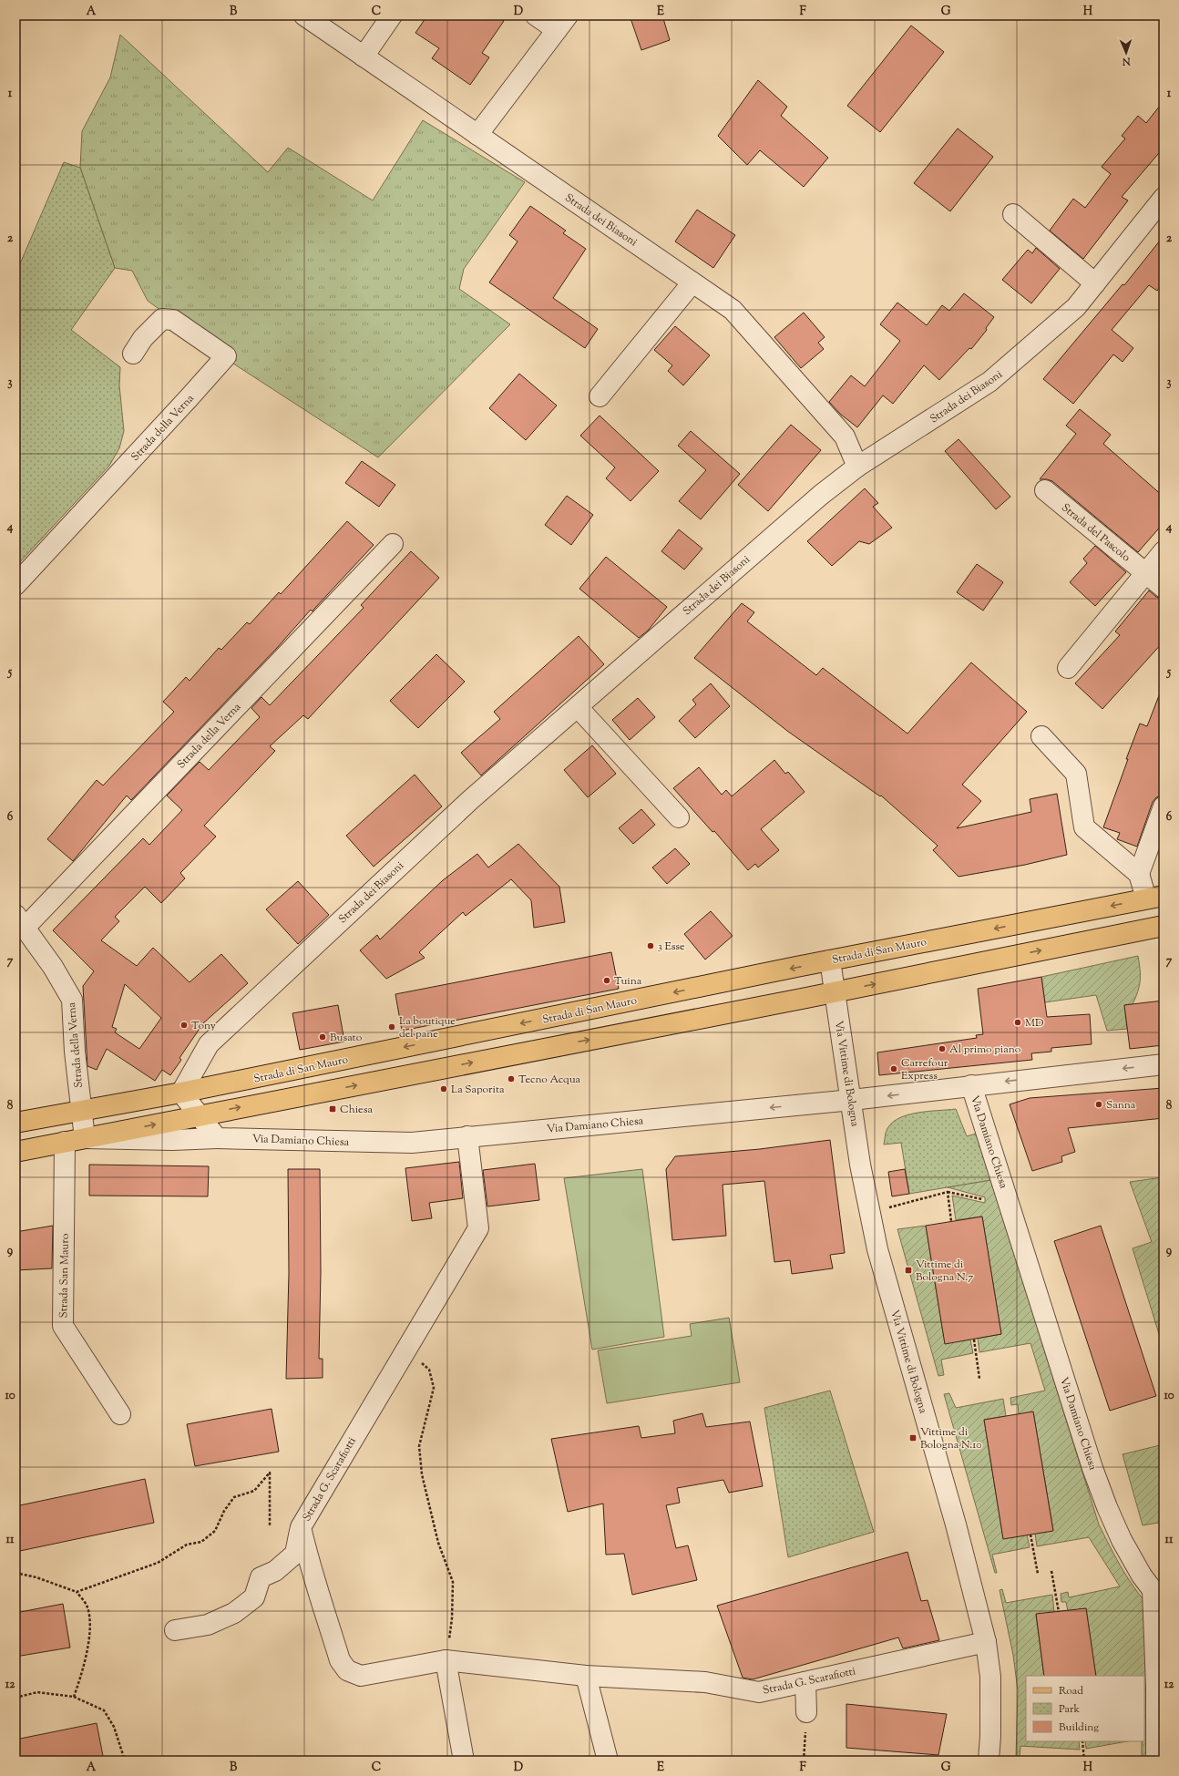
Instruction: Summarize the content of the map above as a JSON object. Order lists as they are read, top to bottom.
{
  "streets": {
    "main road": ["Strada di San Mauro"],
    "street": [
      "Strada dei Biasoni",
      "Strada della Verna",
      "Strada del Pascolo",
      "Via Vittime di Bologna",
      "Via Damiano Chiesa",
      "Strada San Mauro",
      "Strada G. Scarafiotti"
    ]
  },
  "crossings": [
    ["Strada dei Biasoni", "Strada di San Mauro"],
    ["Strada della Verna", "Strada di San Mauro"],
    ["Strada della Verna", "Via Damiano Chiesa"],
    ["Strada di San Mauro", "Via Vittime di Bologna"],
    ["Via Vittime di Bologna", "Via Damiano Chiesa"],
    ["Via Vittime di Bologna", "Strada G. Scarafiotti"],
    ["Via Damiano Chiesa", "Strada G. Scarafiotti"]
  ],
  "one_way": ["Via Damiano Chiesa"],
  "places": {
    "other": [
      "3 Esse",
      "Tuina",
      "MD",
      "Tony",
      "La boutique del pane",
      "Busato",
      "Al primo piano",
      "Carrefour Express",
      "Tecno Acqua",
      "La Saporita",
      "Sanna"
    ],
    "transit": ["Chiesa", "Vittime di Bologna N.7", "Vittime di Bologna N.10"]
  },
  "legend": ["Road", "Park", "Building"],
  "north": "bottom",
  "grid": {
    "columns": [
      "A",
      "B",
      "C",
      "D",
      "E",
      "F",
      "G",
      "H"
    ],
    "rows": [
      "1",
      "2",
      "3",
      "4",
      "5",
      "6",
      "7",
      "8",
      "9",
      "10",
      "11",
      "12"
    ]
  }
}
